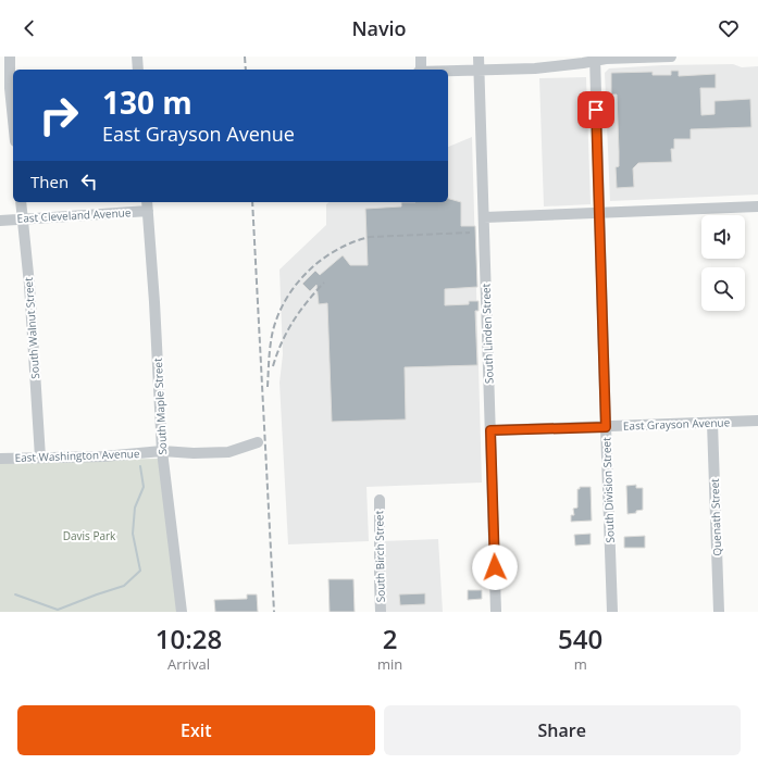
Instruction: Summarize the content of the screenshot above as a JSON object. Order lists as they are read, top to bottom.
{
  "streets": {
    "street": [
      "East Cleveland Avenue",
      "South Walnut Street",
      "South Linden Street",
      "South Maple Street",
      "East Grayson Avenue",
      "East Washington Avenue",
      "South Division Street",
      "Quenath Street",
      "South Birch Street"
    ]
  },
  "crossings": [
    ["East Cleveland Avenue", "South Walnut Street"],
    ["East Cleveland Avenue", "South Maple Street"],
    ["South Walnut Street", "East Washington Avenue"],
    ["South Linden Street", "East Grayson Avenue"],
    ["South Maple Street", "East Washington Avenue"],
    ["East Grayson Avenue", "South Division Street"],
    ["East Grayson Avenue", "Quenath Street"]
  ],
  "parks": ["Davis Park"],
  "page": {
    "header": "Navio",
    "turn": ["130 m", "East Grayson Avenue"],
    "then": "Then",
    "eta": [
      "10:28",
      "Arrival",
      "2",
      "min",
      "540",
      "m"
    ],
    "buttons": ["Exit", "Share"]
  }
}
